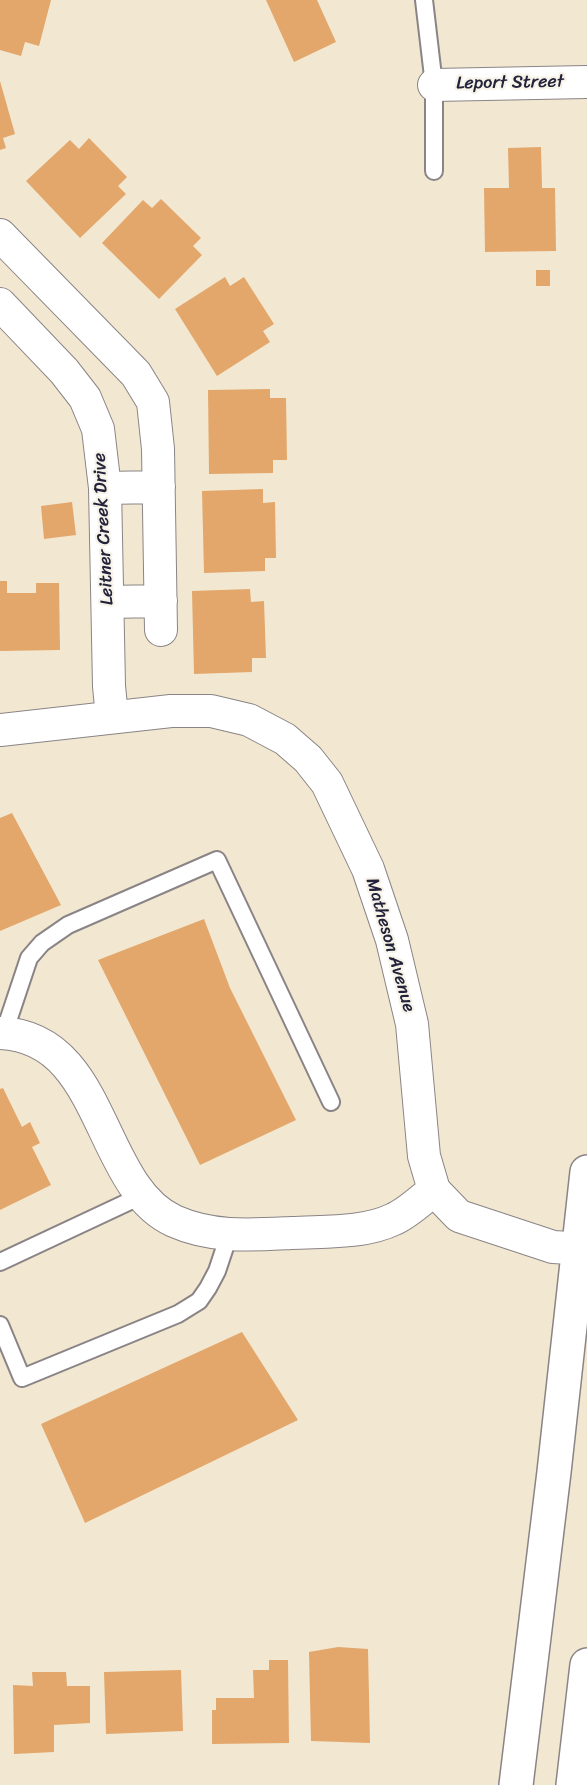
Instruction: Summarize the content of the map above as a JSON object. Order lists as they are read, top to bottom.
{
  "streets": {
    "street": ["Leport Street", "Leitner Creek Drive", "Matheson Avenue"]
  },
  "crossings": [
    ["Leitner Creek Drive", "Matheson Avenue"]
  ]
}
